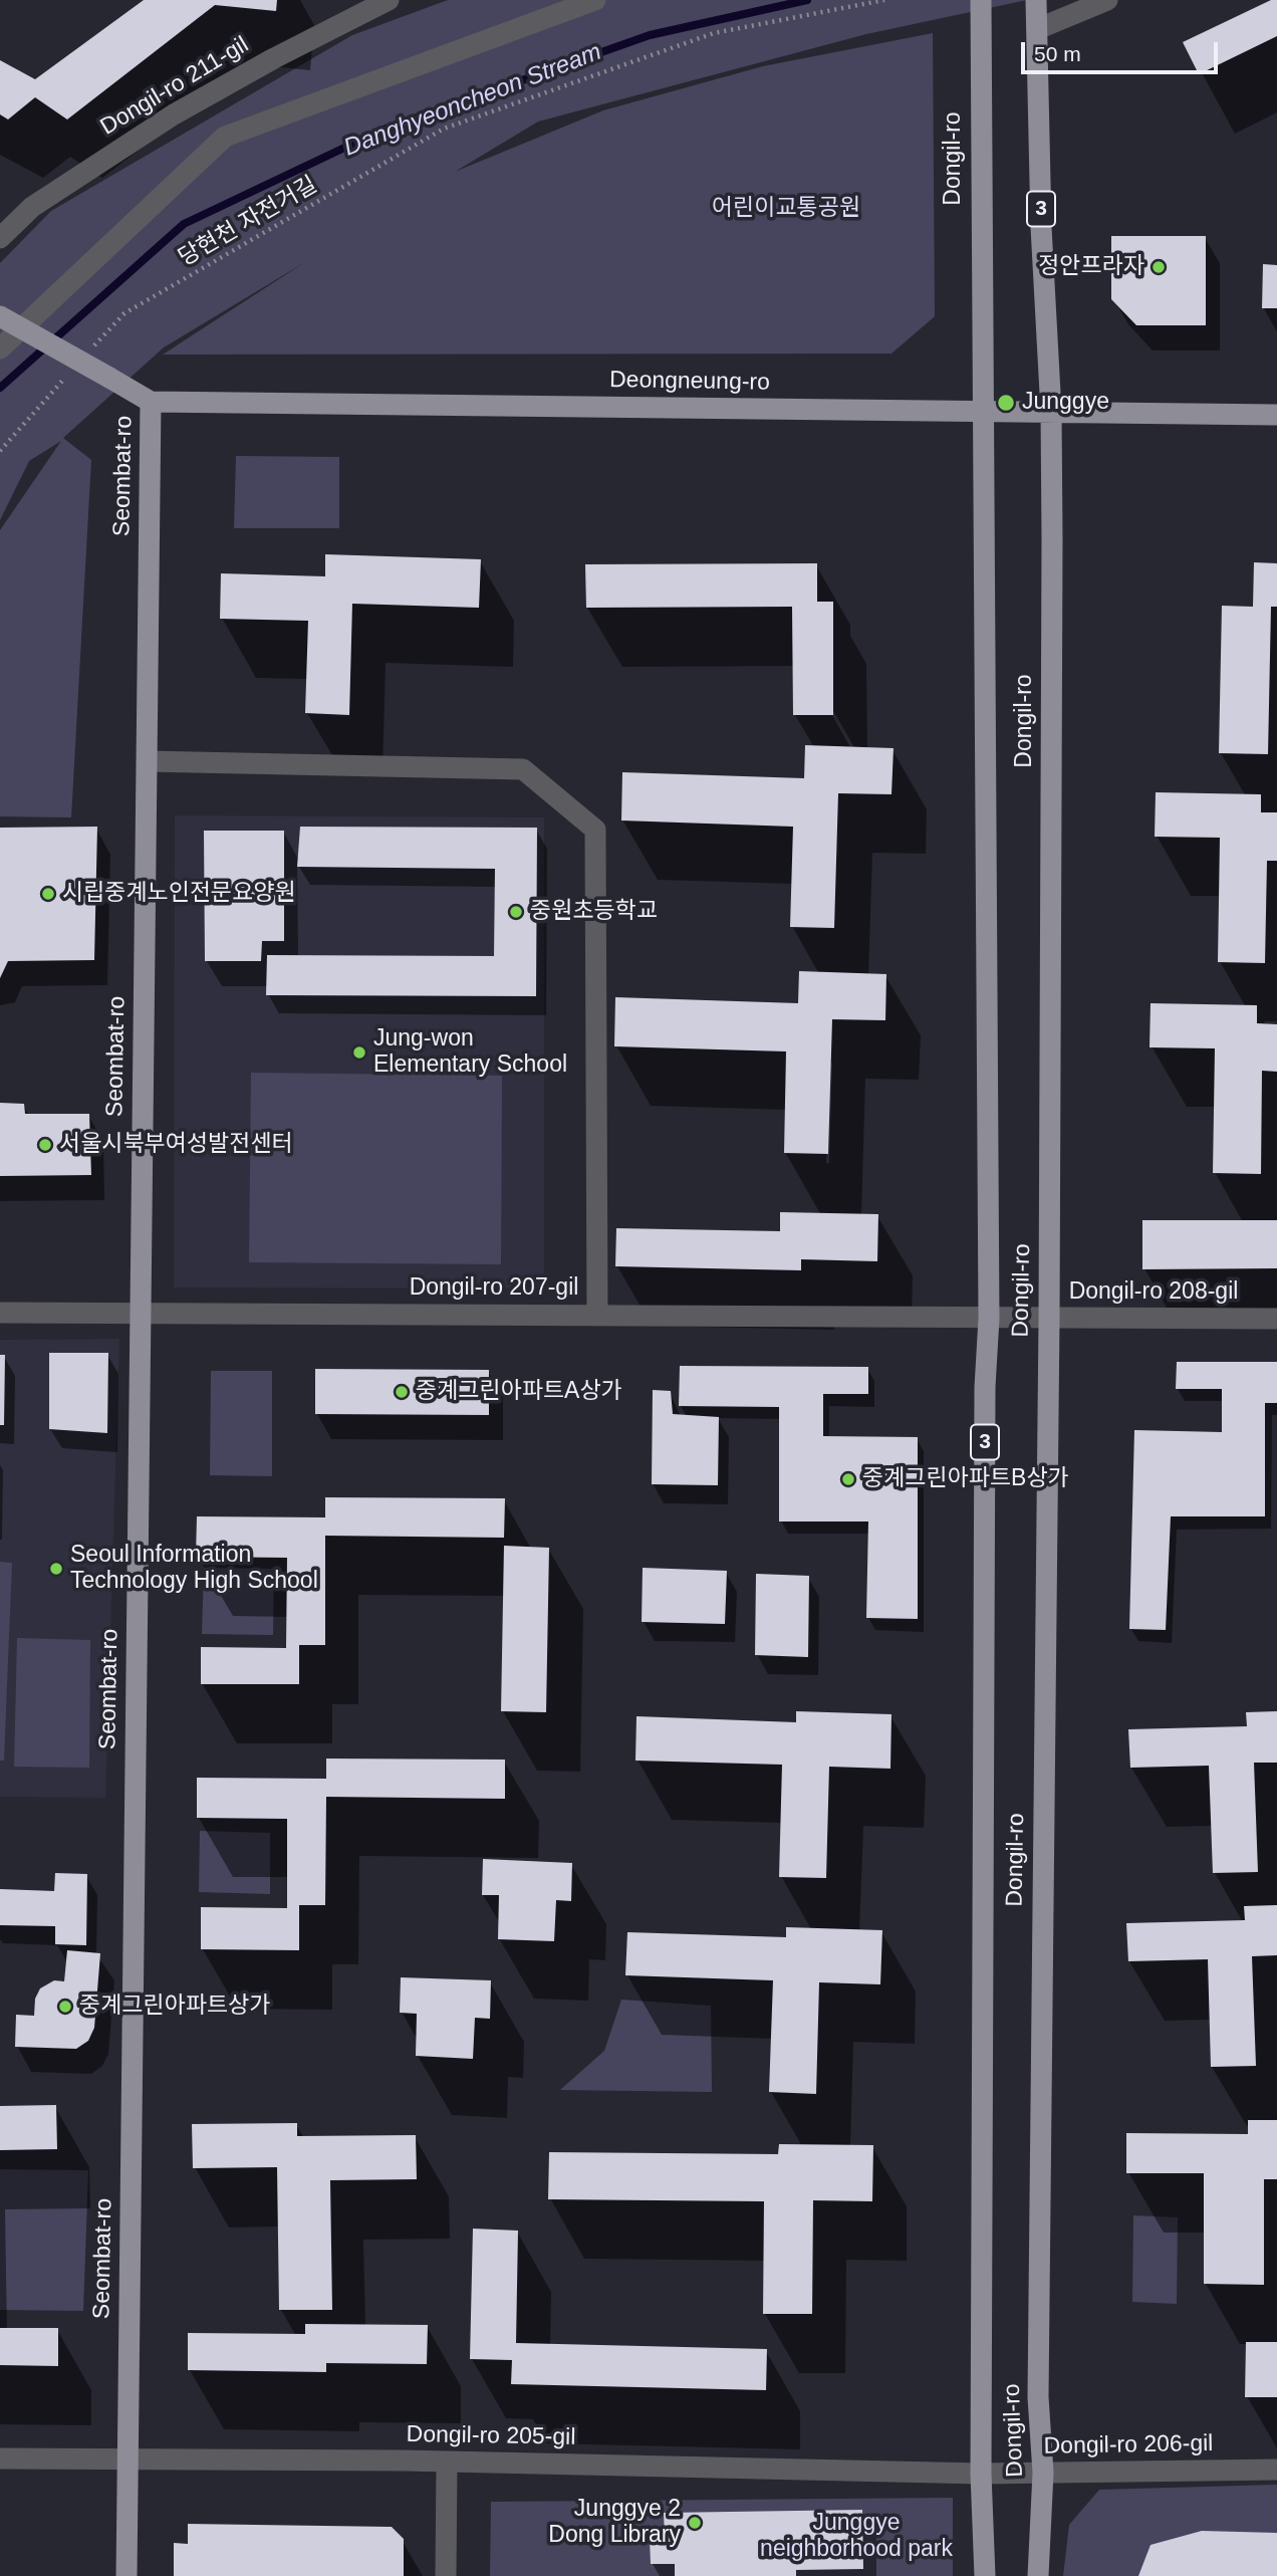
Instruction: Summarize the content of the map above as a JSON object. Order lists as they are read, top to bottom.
{
  "streets": {
    "main road": [
      "Dongil-ro",
      "3",
      "Deongneung-ro",
      "Seombat-ro"
    ],
    "street": [
      "Dongil-ro 211-gil",
      "Dongil-ro 207-gil",
      "Dongil-ro 208-gil",
      "Dongil-ro 205-gil",
      "Dongil-ro 206-gil"
    ],
    "path": ["당현천 자전거길"]
  },
  "crossings": [
    ["Dongil-ro", "Deongneung-ro"],
    ["Dongil-ro", "Dongil-ro 207-gil"],
    ["Dongil-ro", "Dongil-ro 208-gil"],
    ["Dongil-ro", "Dongil-ro 205-gil"],
    ["Dongil-ro", "Dongil-ro 206-gil"],
    ["Deongneung-ro", "Seombat-ro"],
    ["Seombat-ro", "Dongil-ro 207-gil"],
    ["Seombat-ro", "Dongil-ro 205-gil"],
    ["Dongil-ro 207-gil", "Dongil-ro 208-gil"],
    ["Dongil-ro 205-gil", "Dongil-ro 206-gil"]
  ],
  "water": ["Danghyeoncheon Stream"],
  "parks": ["어린이교통공원", "Junggye neighborhood park"],
  "places": [
    "정안프라자",
    "Junggye",
    "시립중계노인전문요양원",
    "중원초등학교",
    "Jung-won Elementary School",
    "서울시북부여성발전센터",
    "중계그린아파트A상가",
    "중계그린아파트B상가",
    "Seoul Information Technology High School",
    "중계그린아파트상가",
    "Junggye 2 Dong Library"
  ],
  "scale_bar": "50 m"
}
